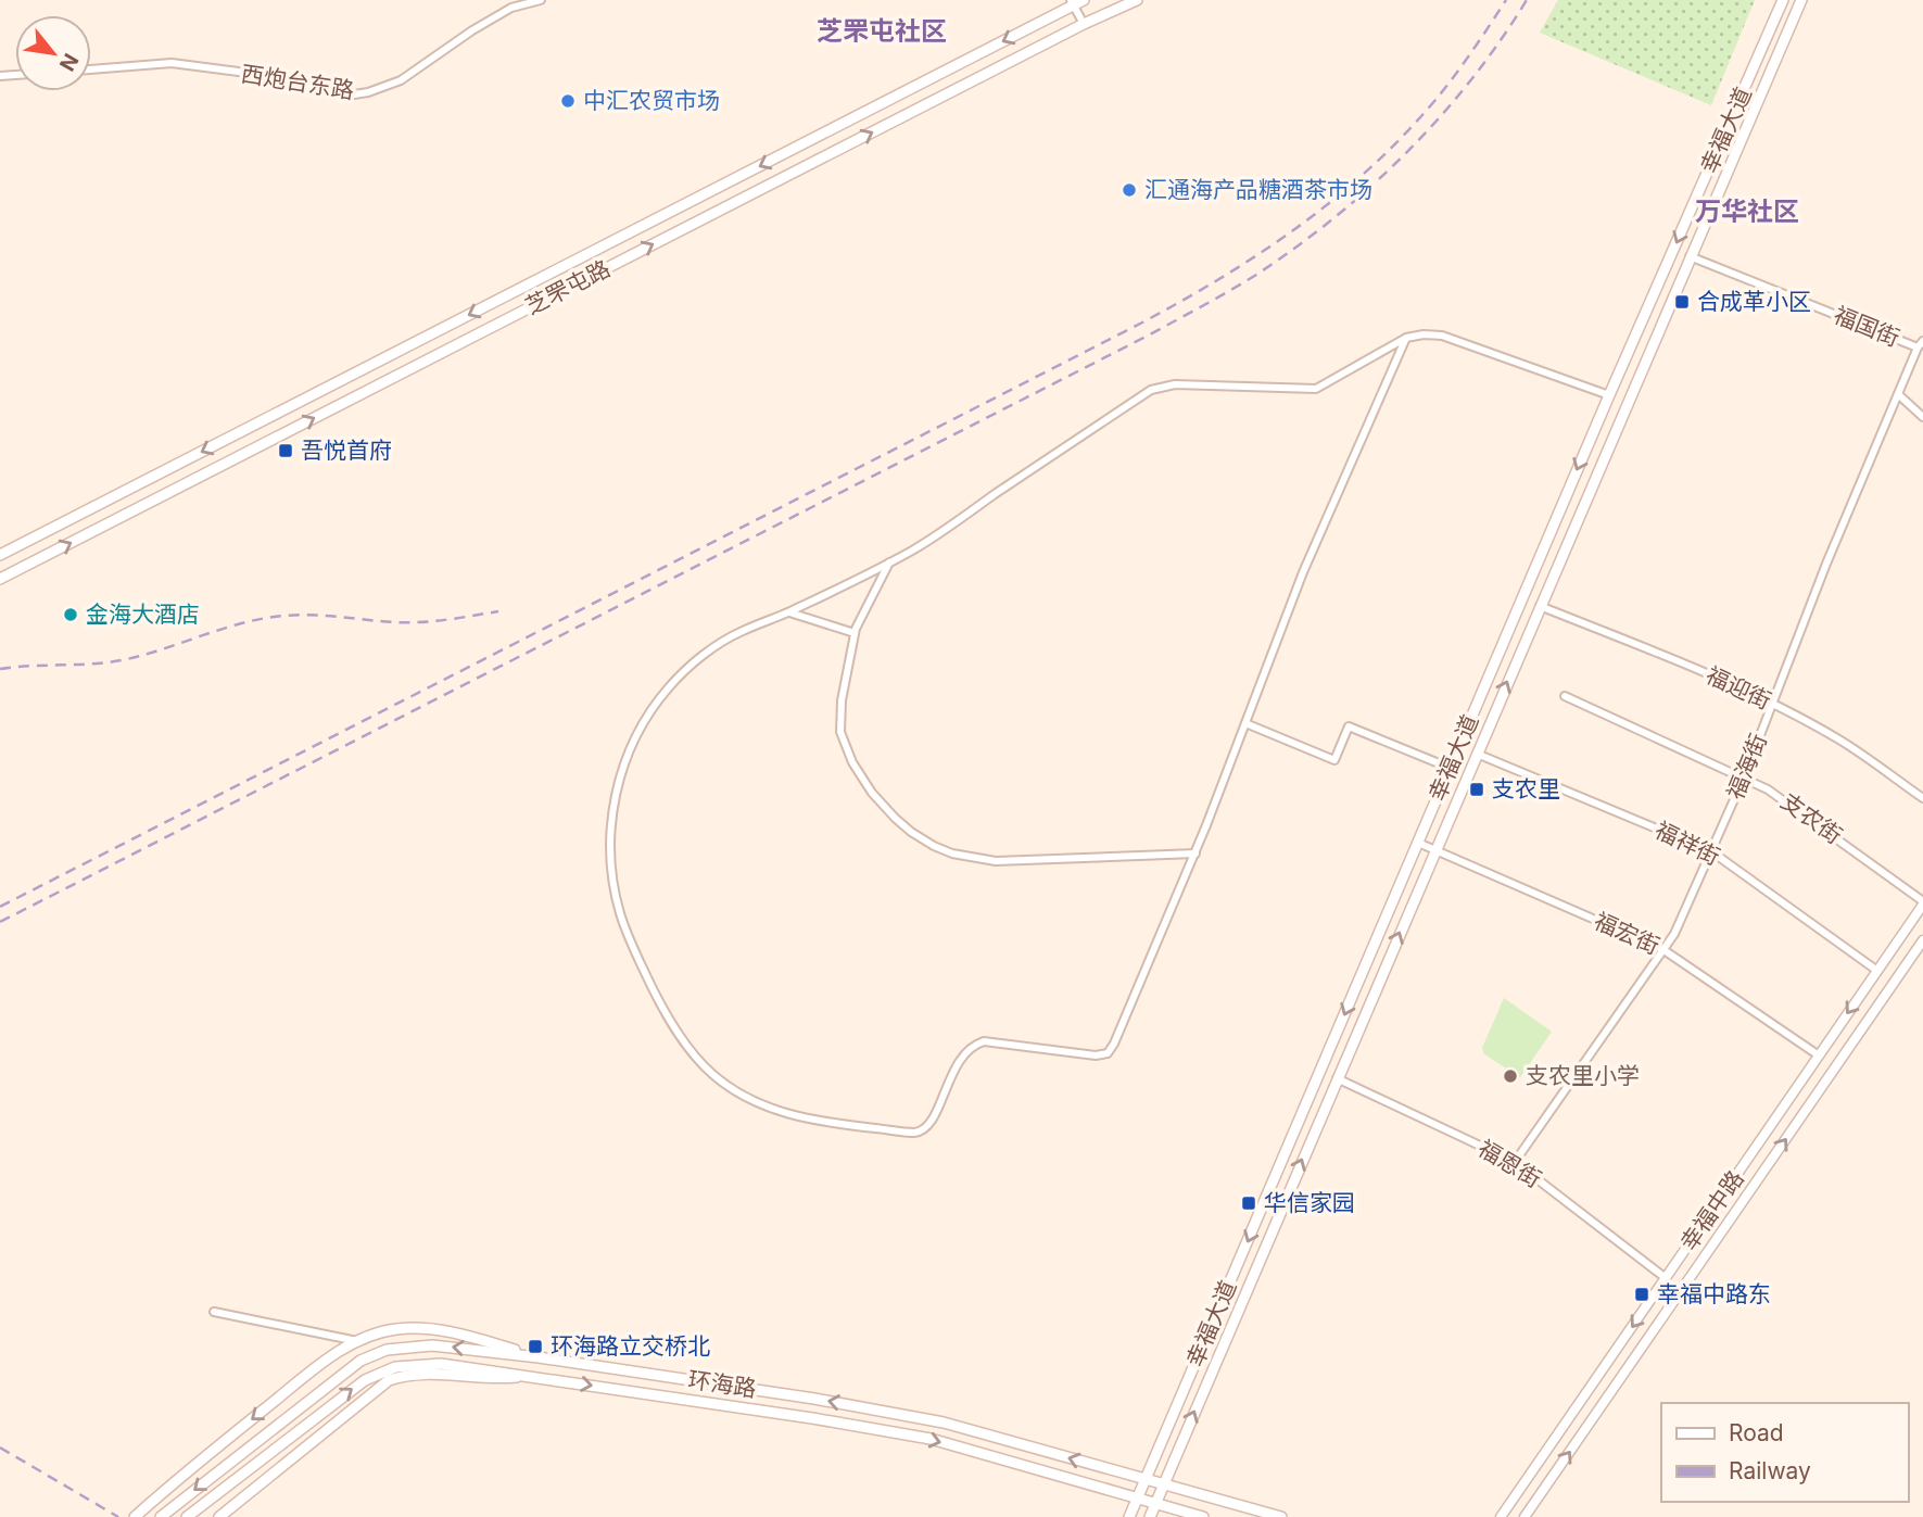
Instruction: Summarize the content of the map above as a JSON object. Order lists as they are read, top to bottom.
{
  "streets": {
    "main road": ["幸福大道", "芝罘屯路", "环海路"],
    "street": [
      "西炮台东路",
      "福国街",
      "福迎街",
      "福海街",
      "支农街",
      "福祥街",
      "福宏街",
      "福恩街",
      "幸福中路"
    ]
  },
  "crossings": [
    ["幸福大道", "福国街"],
    ["幸福大道", "福迎街"],
    ["幸福大道", "福祥街"],
    ["幸福大道", "福宏街"],
    ["幸福大道", "福恩街"],
    ["幸福大道", "环海路"],
    ["福国街", "福海街"],
    ["福迎街", "福海街"],
    ["福海街", "支农街"],
    ["福海街", "福祥街"],
    ["福海街", "福宏街"],
    ["福海街", "福恩街"],
    ["支农街", "幸福中路"],
    ["福祥街", "幸福中路"],
    ["福宏街", "幸福中路"],
    ["福恩街", "幸福中路"]
  ],
  "districts": ["芝罘屯社区", "万华社区"],
  "places": {
    "other": [
      "中汇农贸市场",
      "汇通海产品糖酒茶市场",
      "金海大酒店",
      "支农里小学"
    ],
    "transit": [
      "合成革小区",
      "吾悦首府",
      "支农里",
      "华信家园",
      "幸福中路东",
      "环海路立交桥北"
    ]
  },
  "legend": ["Road", "Railway"],
  "north": "bottom right"
}
